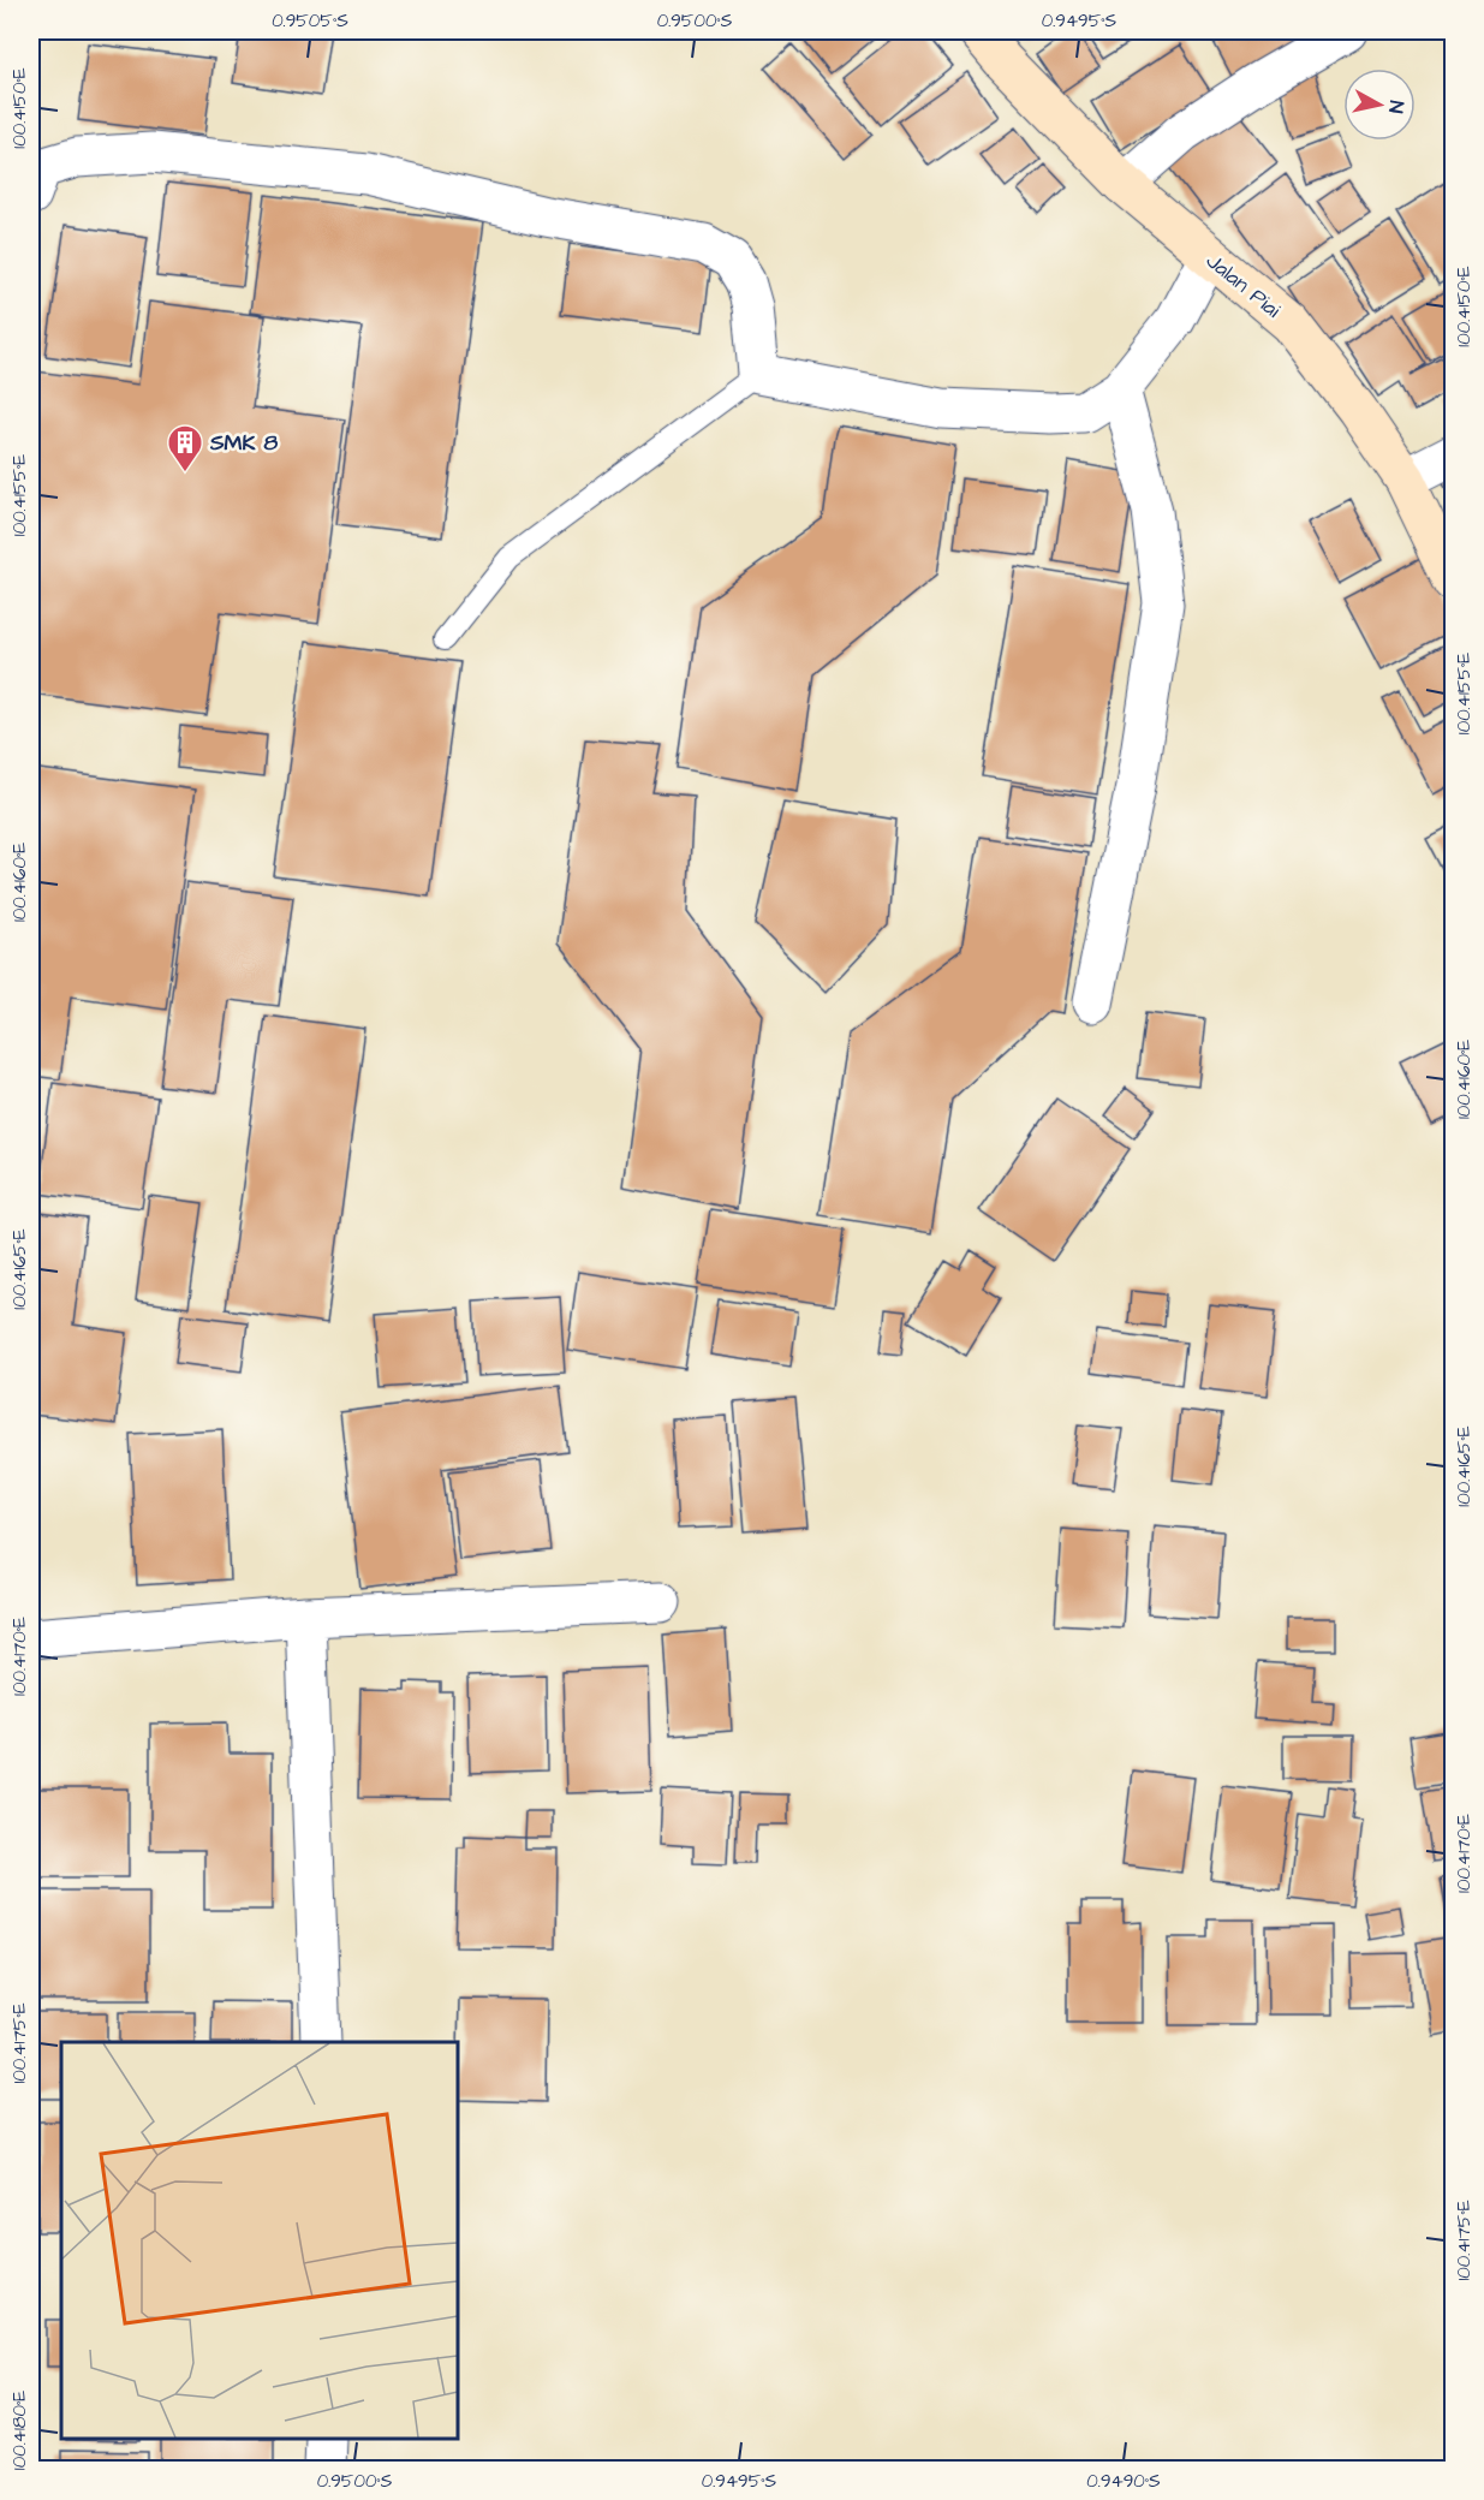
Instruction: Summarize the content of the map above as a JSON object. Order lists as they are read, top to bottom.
{
  "streets": {
    "street": ["Jalan Piai"]
  },
  "places": {
    "building": ["SMK 8"]
  },
  "north": "right",
  "coordinates": [
    "0.9505°S",
    "0.9500°S",
    "0.9495°S",
    "100.4150°E",
    "100.4155°E",
    "100.4160°E",
    "100.4165°E",
    "100.4170°E",
    "100.4175°E",
    "100.4180°E",
    "0.9490°S"
  ]
}
